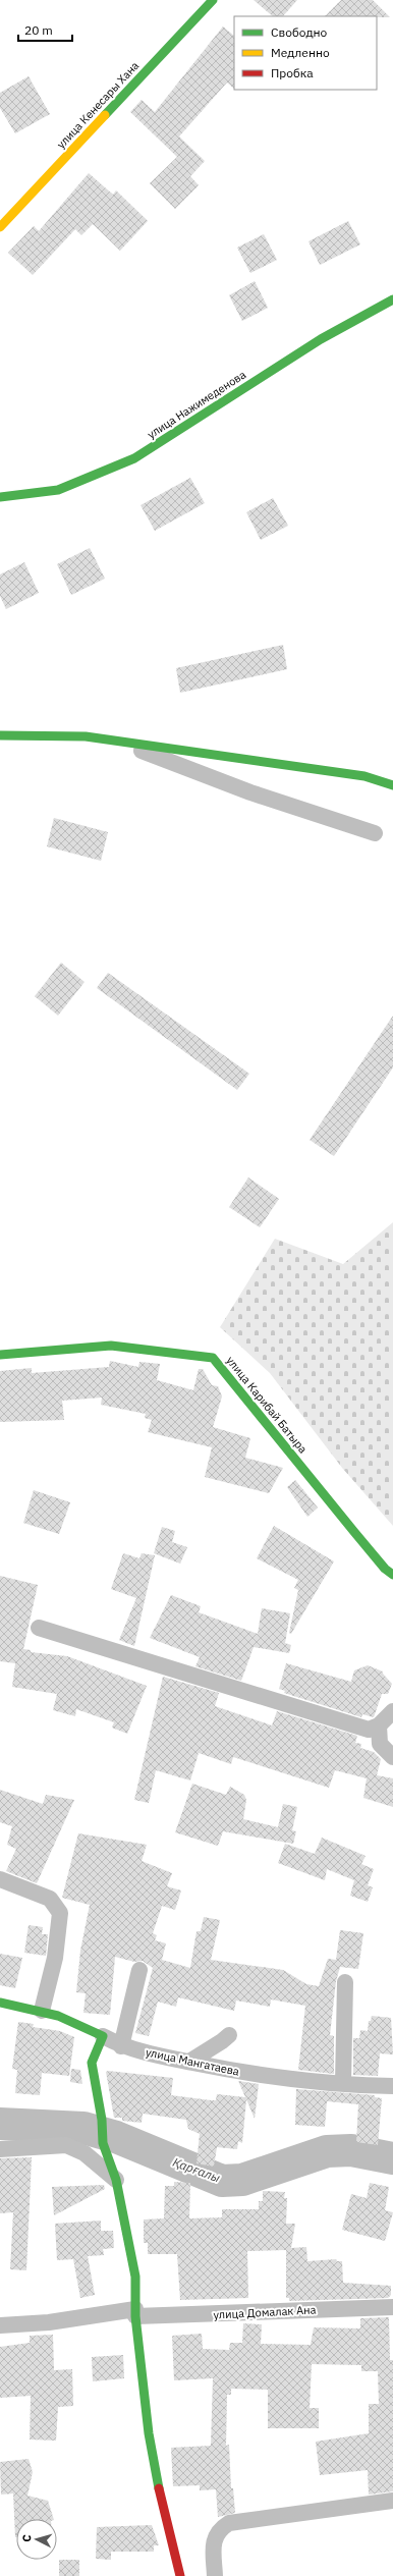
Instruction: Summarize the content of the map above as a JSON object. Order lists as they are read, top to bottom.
{
  "streets": {
    "street": [
      "улица Кенесары Хана",
      "улица Нажимеденова",
      "улица Карибай Батыра",
      "улица Мангатаева",
      "улица Домалак Ана"
    ]
  },
  "water": ["Қарғалы"],
  "legend": ["Свободно", "Медленно", "Пробка"],
  "scale_bar": "20 m",
  "north": "left"
}
